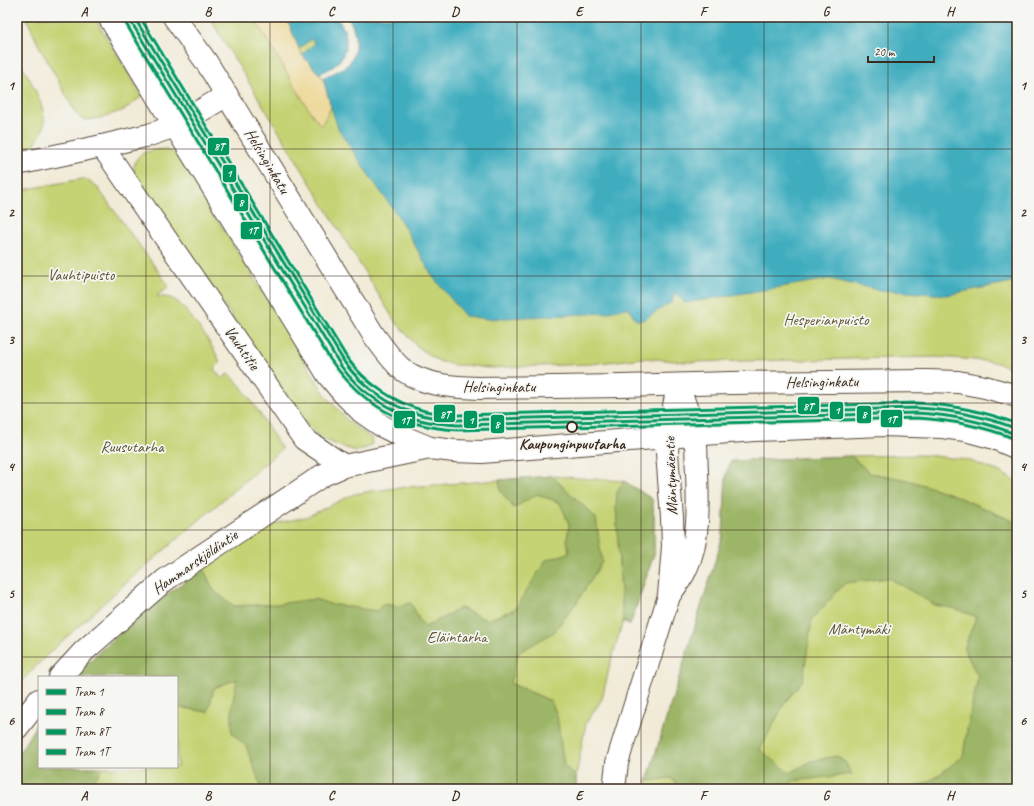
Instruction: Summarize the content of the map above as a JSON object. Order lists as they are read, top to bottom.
{
  "streets": {
    "main road": [
      "Helsinginkatu",
      "Vauhtitie",
      "Mäntymäentie",
      "Hammarskjöldintie"
    ]
  },
  "crossings": [
    ["Helsinginkatu", "Mäntymäentie"],
    ["Vauhtitie", "Hammarskjöldintie"]
  ],
  "parks": [
    "Vauhtipuisto",
    "Hesperianpuisto",
    "Ruusutarha",
    "Mäntymäki",
    "Eläintarha"
  ],
  "places": ["Kaupunginpuutarha"],
  "lines": [
    "tram line 1",
    "tram line 8T",
    "tram line 8",
    "tram line 1T"
  ],
  "legend": [
    "Tram 1",
    "Tram 8",
    "Tram 8T",
    "Tram 1T"
  ],
  "scale_bar": "20 m",
  "grid": {
    "columns": [
      "A",
      "B",
      "C",
      "D",
      "E",
      "F",
      "G",
      "H"
    ],
    "rows": [
      "1",
      "2",
      "3",
      "4",
      "5",
      "6"
    ]
  }
}
